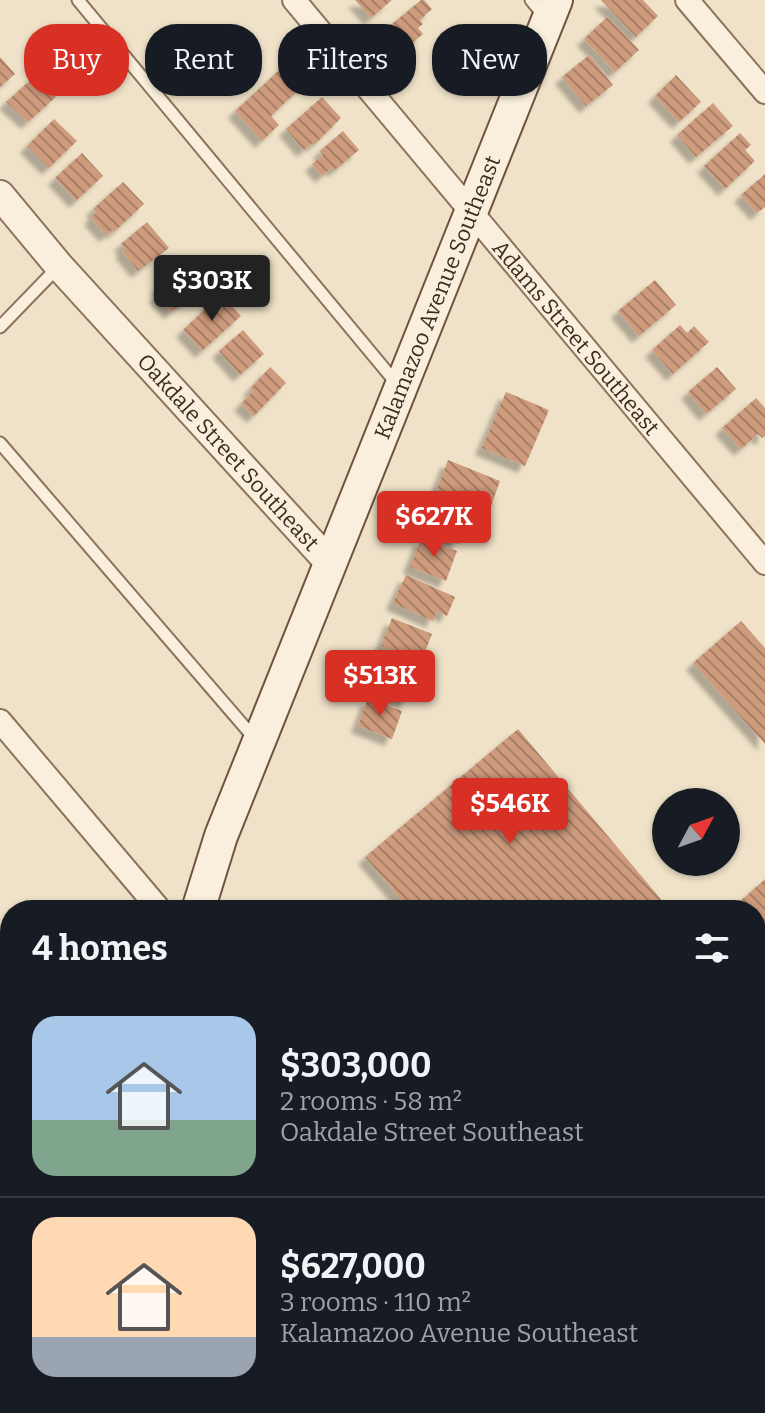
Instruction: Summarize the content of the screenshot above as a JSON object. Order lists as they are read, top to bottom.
{
  "streets": {
    "main road": ["Kalamazoo Avenue Southeast"],
    "street": ["Adams Street Southeast", "Oakdale Street Southeast"]
  },
  "crossings": [
    ["Kalamazoo Avenue Southeast", "Adams Street Southeast"],
    ["Kalamazoo Avenue Southeast", "Oakdale Street Southeast"]
  ],
  "north": "top right",
  "page": {
    "chip": [
      "Buy",
      "Rent",
      "Filters",
      "New"
    ],
    "price": [
      "$303K",
      "$627K",
      "$513K",
      "$546K"
    ],
    "heading": "4 homes",
    "list": [
      {
        "name": "$303,000",
        "note": "2 rooms · 58 m² · Oakdale Street Southeast"
      },
      {
        "name": "$627,000",
        "note": "3 rooms · 110 m² · Kalamazoo Avenue Southeast"
      }
    ]
  }
}
